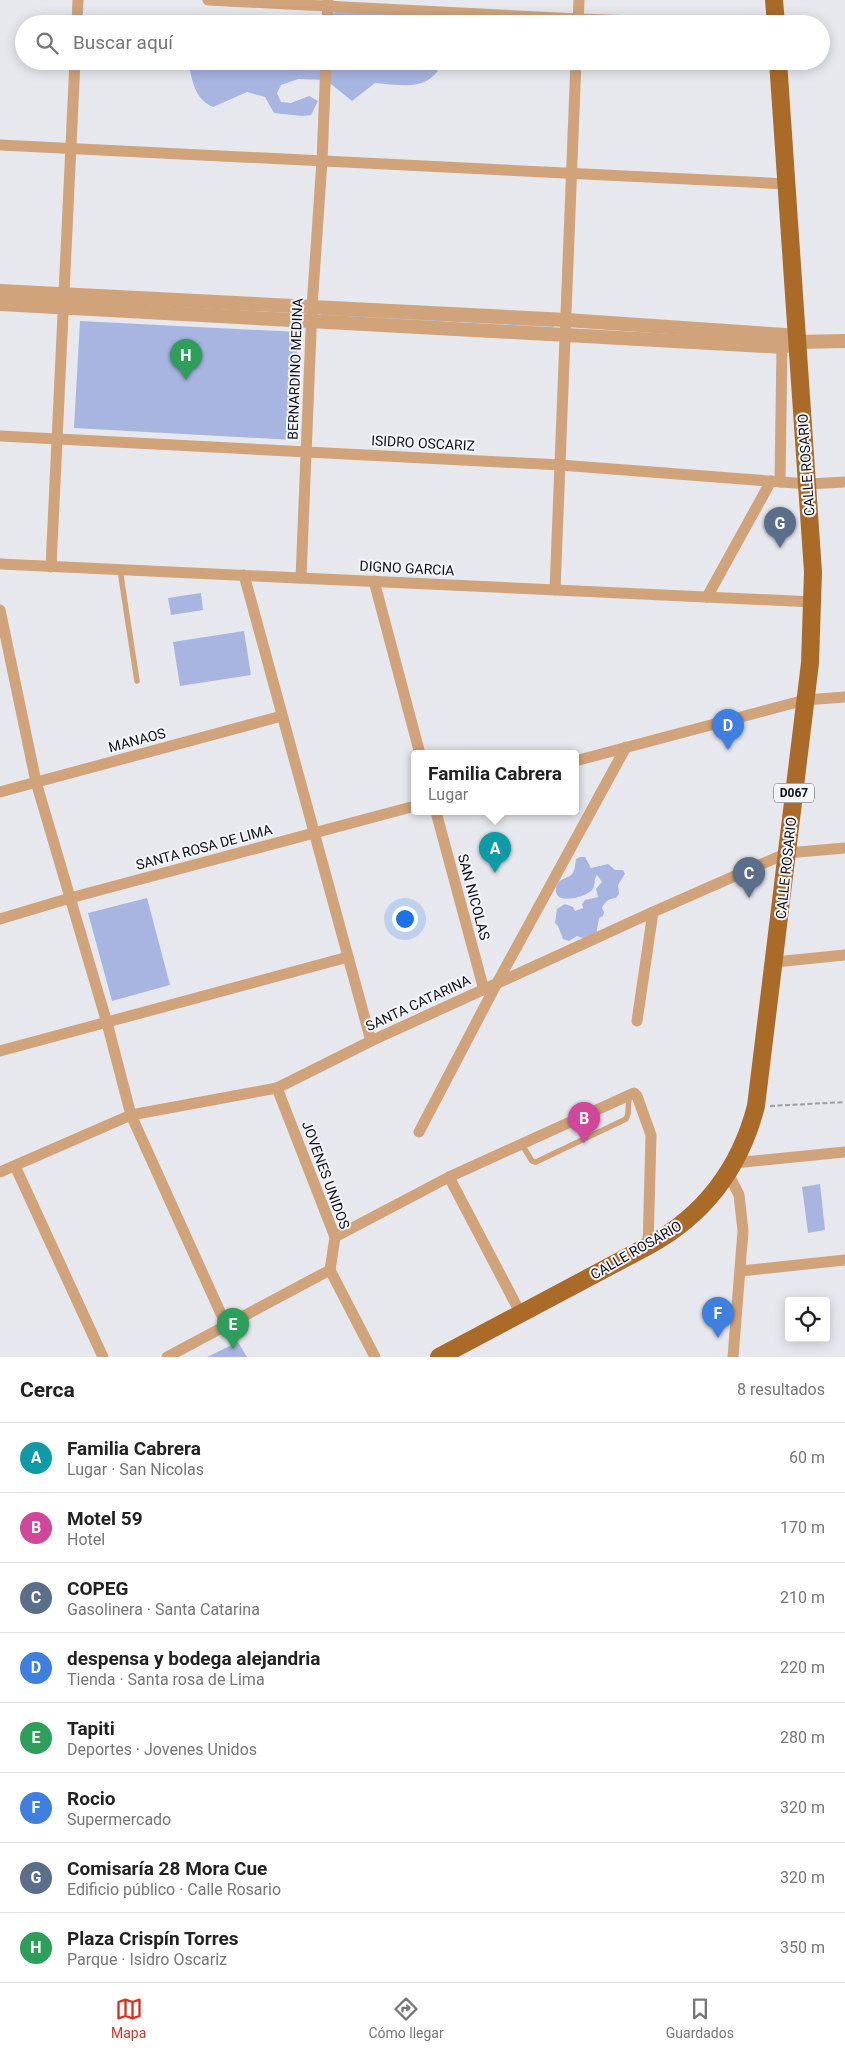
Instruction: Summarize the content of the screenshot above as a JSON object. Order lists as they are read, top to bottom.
{
  "streets": {
    "main road": ["CALLE ROSARIO", "D067"],
    "street": [
      "BERNARDINO MEDINA",
      "ISIDRO OSCARIZ",
      "DIGNO GARCIA",
      "MANAOS",
      "SANTA ROSA DE LIMA",
      "SAN NICOLAS",
      "SANTA CATARINA",
      "JOVENES UNIDOS"
    ]
  },
  "crossings": [
    ["BERNARDINO MEDINA", "ISIDRO OSCARIZ"],
    ["BERNARDINO MEDINA", "DIGNO GARCIA"],
    ["ISIDRO OSCARIZ", "CALLE ROSARIO"],
    ["CALLE ROSARIO", "DIGNO GARCIA"],
    ["CALLE ROSARIO", "SANTA CATARINA"],
    ["SAN NICOLAS", "SANTA CATARINA"],
    ["SANTA CATARINA", "JOVENES UNIDOS"]
  ],
  "page": {
    "search": "Buscar aquí",
    "pins": [
      "H",
      "G",
      "D",
      "A",
      "C",
      "B",
      "F",
      "E"
    ],
    "popup": ["Familia Cabrera", "Lugar"],
    "heading": ["Cerca", "8 resultados"],
    "list": [
      {
        "mark": "A",
        "name": "Familia Cabrera",
        "note": "Lugar · San Nicolas",
        "value": "60 m"
      },
      {
        "mark": "B",
        "name": "Motel 59",
        "note": "Hotel",
        "value": "170 m"
      },
      {
        "mark": "C",
        "name": "COPEG",
        "note": "Gasolinera · Santa Catarina",
        "value": "210 m"
      },
      {
        "mark": "D",
        "name": "despensa y bodega alejandria",
        "note": "Tienda · Santa rosa de Lima",
        "value": "220 m"
      },
      {
        "mark": "E",
        "name": "Tapiti",
        "note": "Deportes · Jovenes Unidos",
        "value": "280 m"
      },
      {
        "mark": "F",
        "name": "Rocio",
        "note": "Supermercado",
        "value": "320 m"
      },
      {
        "mark": "G",
        "name": "Comisaría 28 Mora Cue",
        "note": "Edificio público · Calle Rosario",
        "value": "320 m"
      },
      {
        "mark": "H",
        "name": "Plaza Crispín Torres",
        "note": "Parque · Isidro Oscariz",
        "value": "350 m"
      }
    ],
    "nav": ["Mapa", "Cómo llegar", "Guardados"]
  }
}
